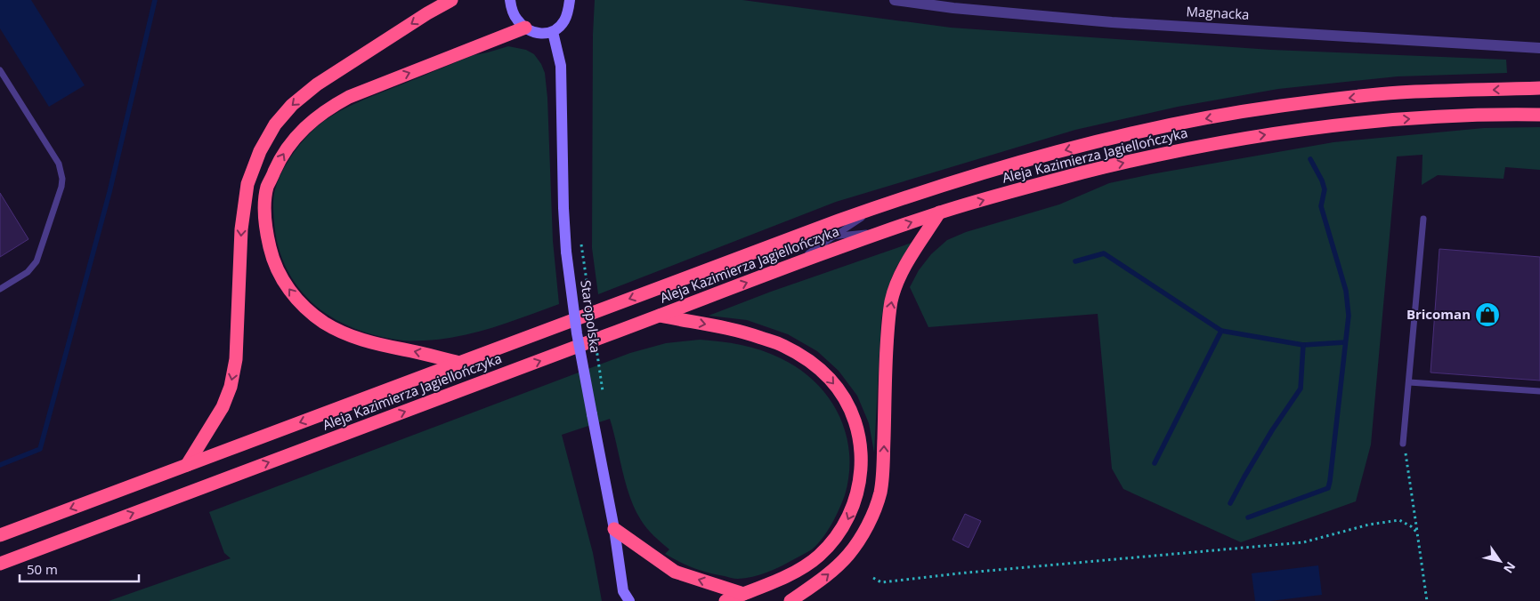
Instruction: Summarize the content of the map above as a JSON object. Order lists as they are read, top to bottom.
{
  "streets": {
    "highway": ["Aleja Kazimierza Jagiellończyka"],
    "main road": ["Staropolska"],
    "street": ["Magnacka"]
  },
  "places": {
    "shop": ["Bricoman"]
  },
  "scale_bar": "50 m",
  "north": "bottom right"
}
